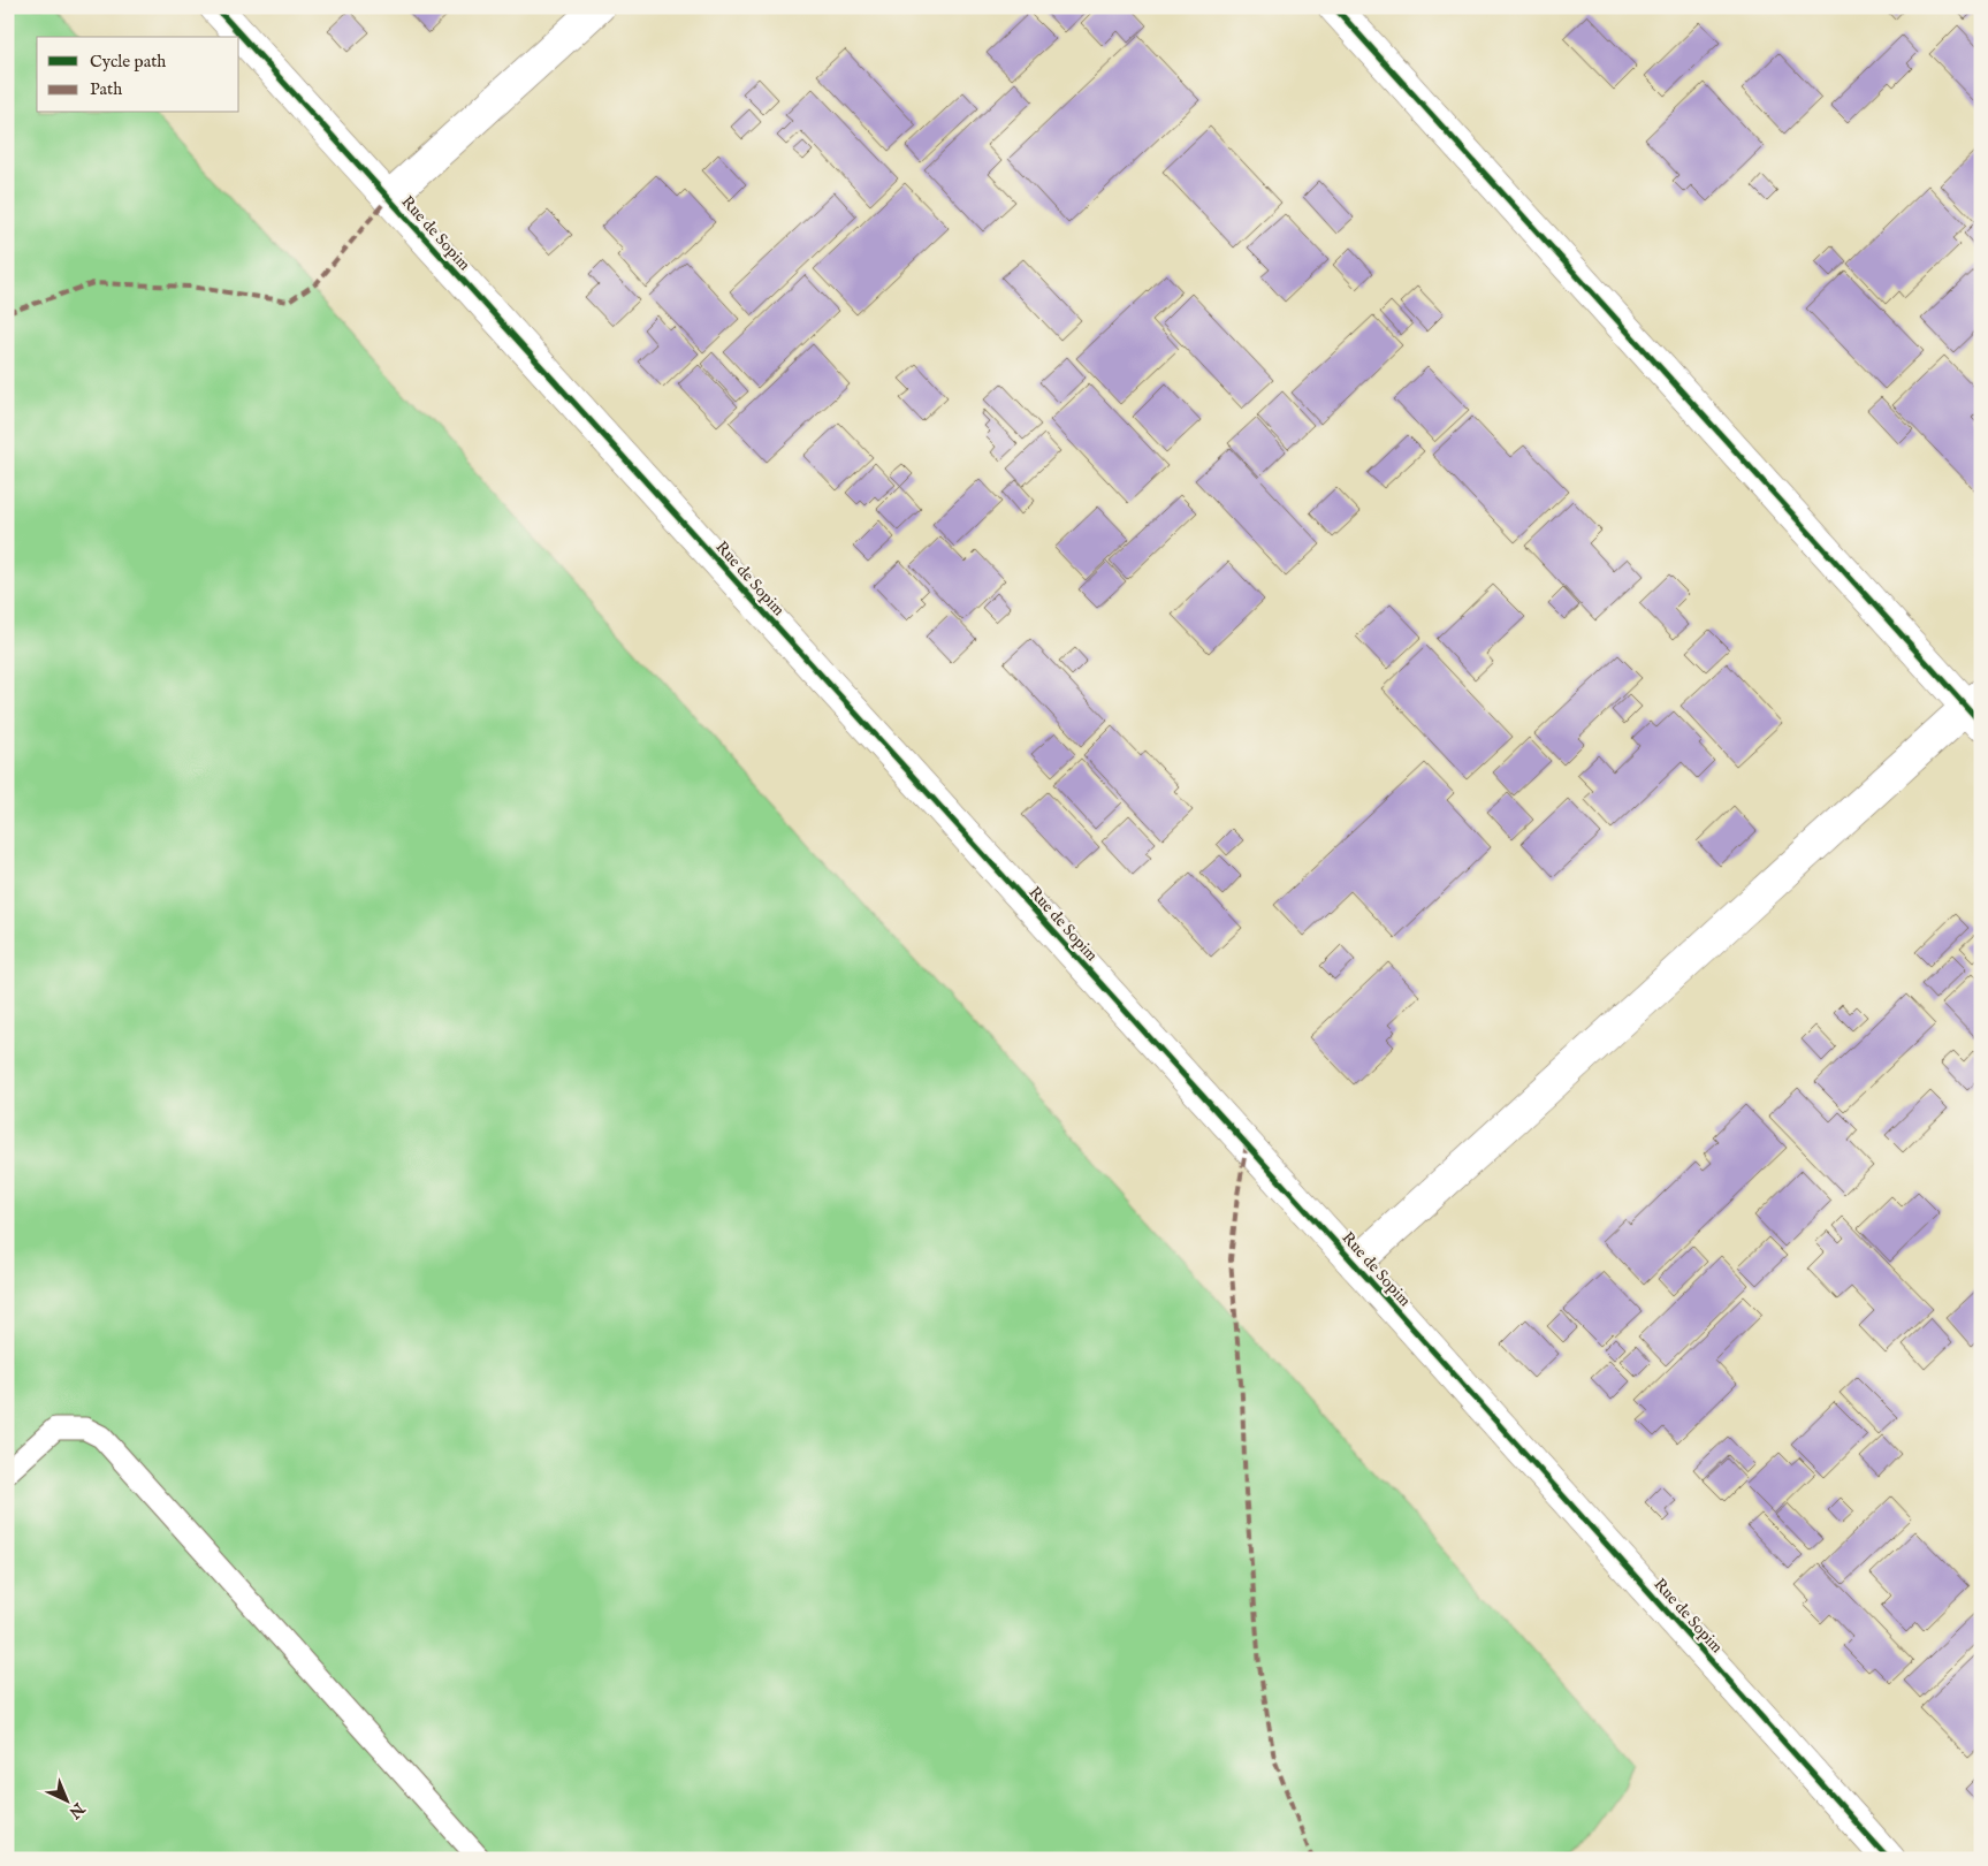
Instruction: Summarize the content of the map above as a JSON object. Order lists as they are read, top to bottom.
{
  "streets": {
    "street": ["Rue de Sopim"]
  },
  "legend": ["Cycle path", "Path"],
  "north": "bottom right"
}
